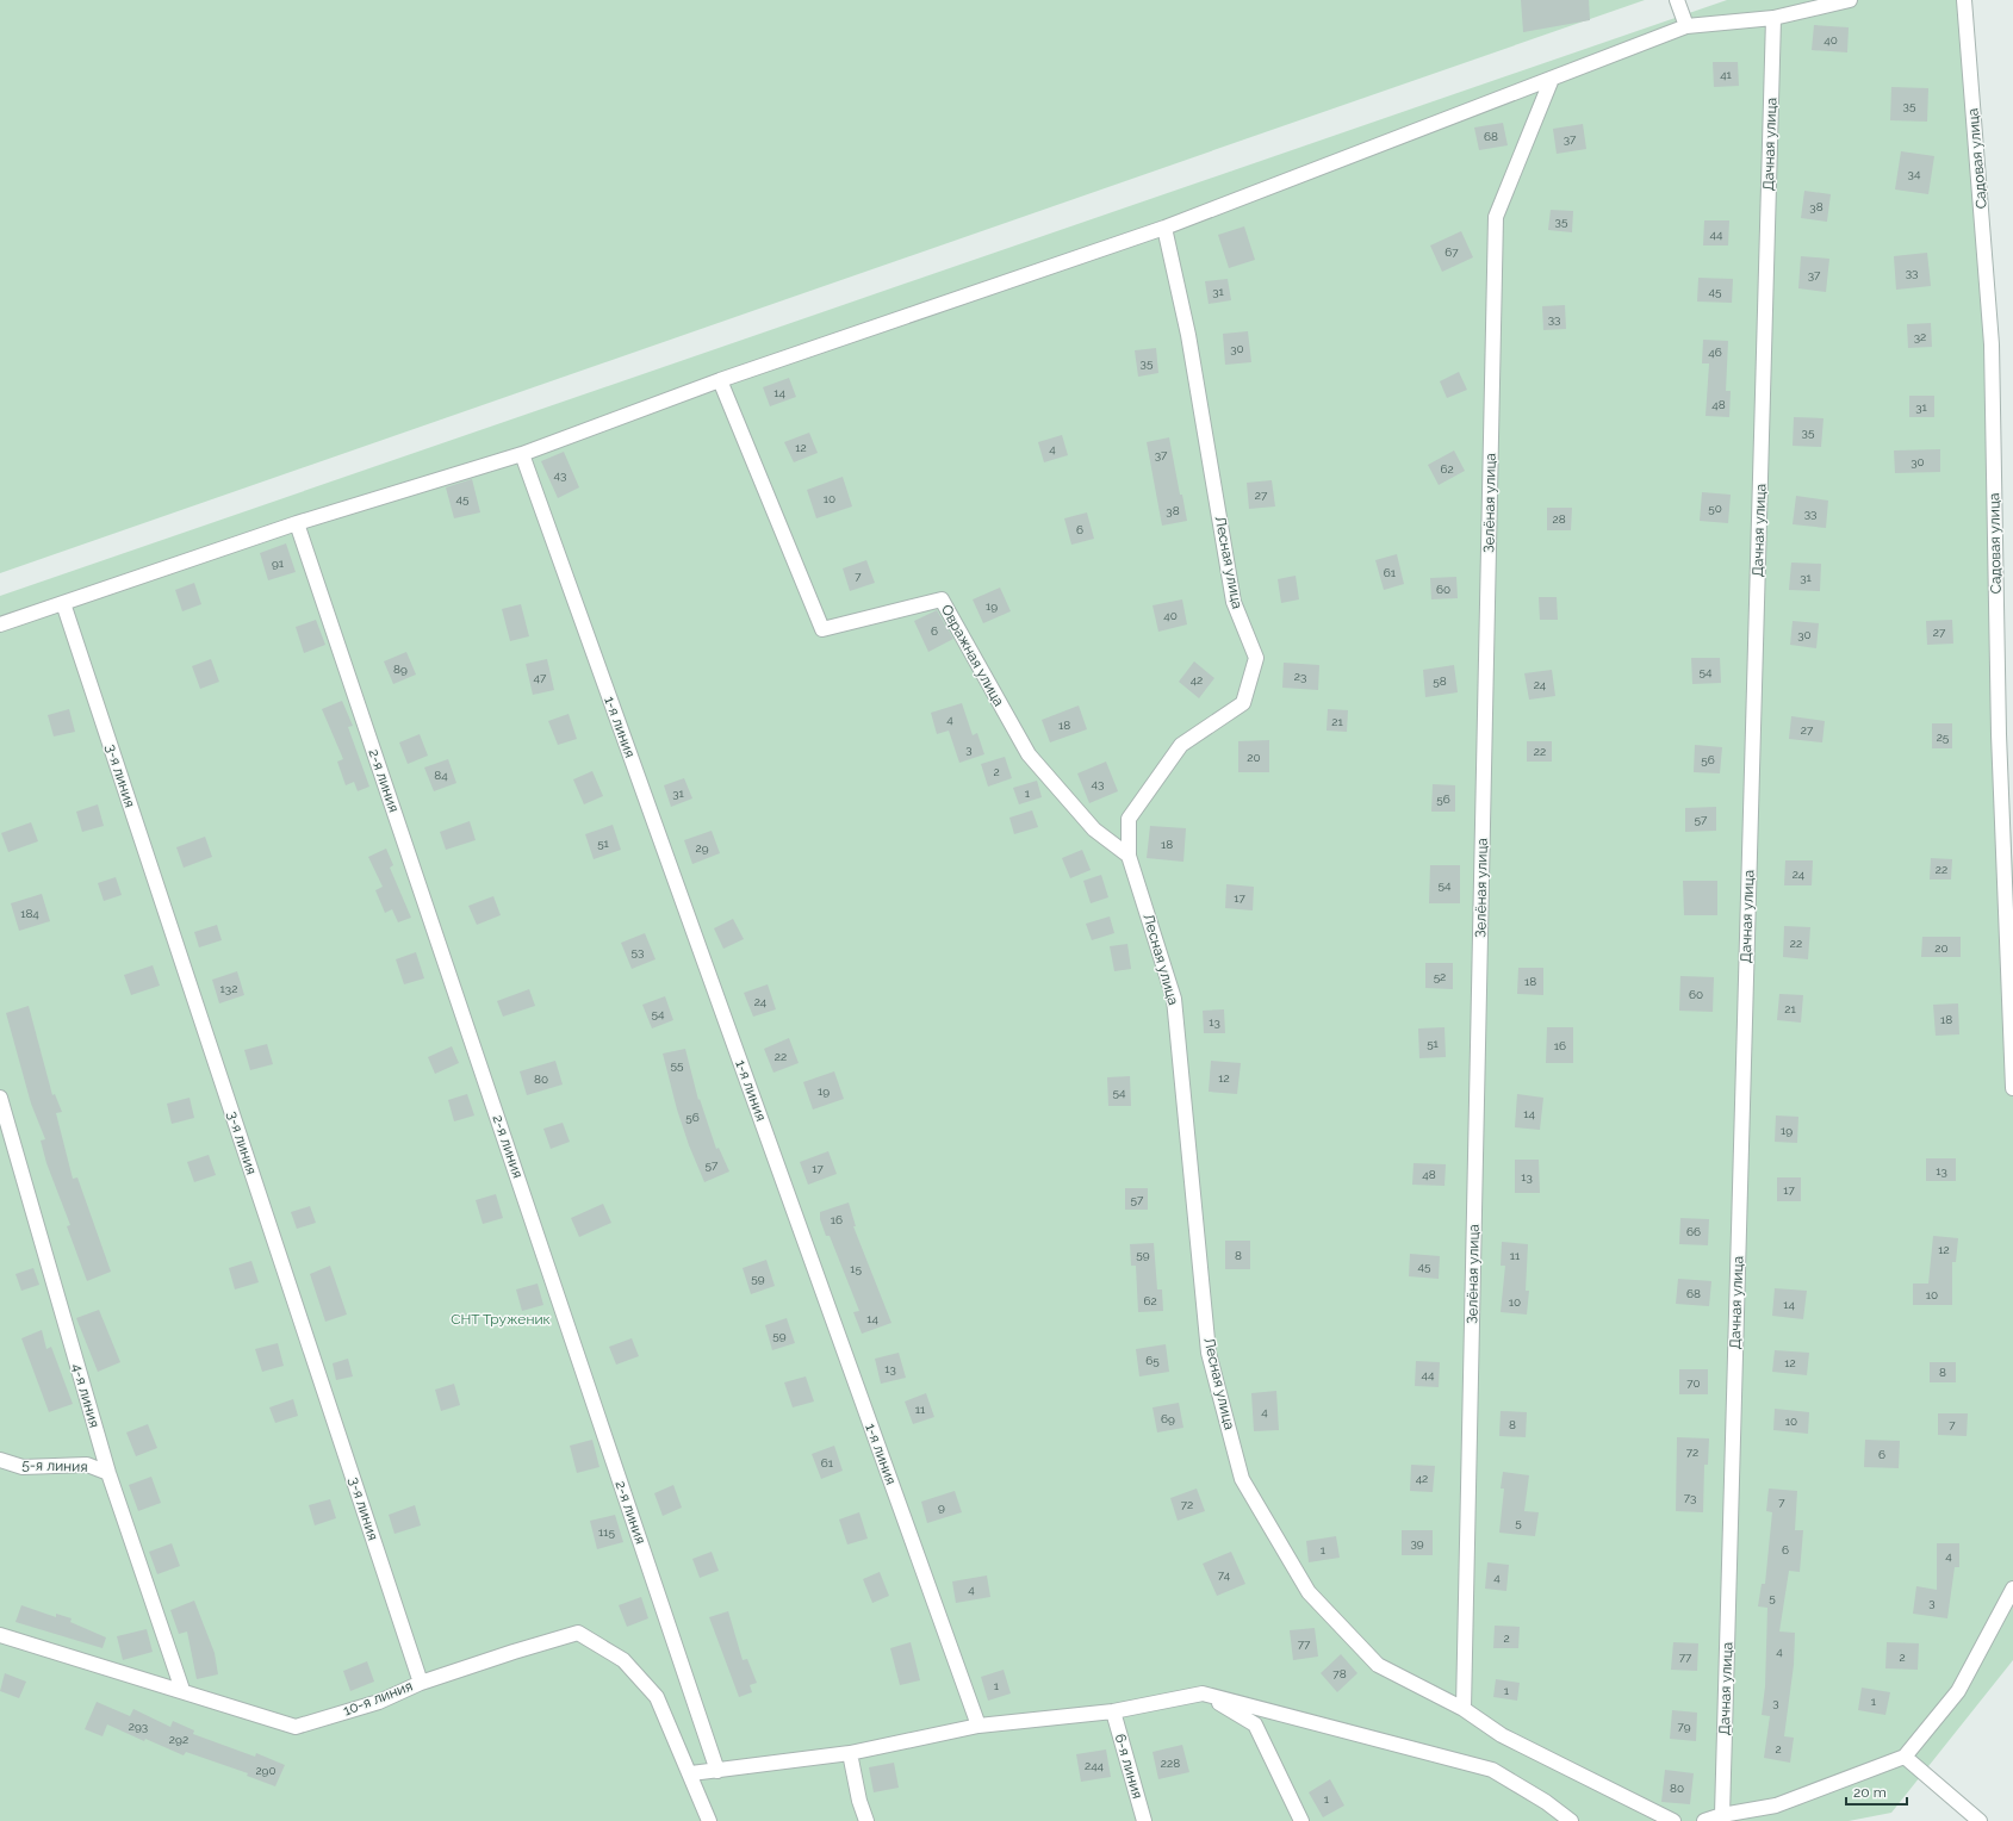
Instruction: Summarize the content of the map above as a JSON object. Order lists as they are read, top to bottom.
{
  "streets": {
    "street": [
      "Дачная улица",
      "Садовая улица",
      "Зелёная улица",
      "Лесная улица",
      "Овражная улица",
      "1-я линия",
      "3-я линия",
      "2-я линия",
      "4-я линия",
      "5-я линия",
      "10-я линия",
      "6-я линия"
    ]
  },
  "crossings": [
    ["Зелёная улица", "Лесная улица"],
    ["Лесная улица", "Овражная улица"],
    ["3-я линия", "10-я линия"],
    ["4-я линия", "5-я линия"],
    ["4-я линия", "10-я линия"]
  ],
  "parks": ["СНТ Труженик"],
  "house_numbers": [
    "40",
    "41",
    "35",
    "68",
    "37",
    "34",
    "38",
    "35",
    "44",
    "67",
    "33",
    "37",
    "31",
    "45",
    "33",
    "32",
    "30",
    "46",
    "35",
    "14",
    "48",
    "31",
    "35",
    "12",
    "4",
    "37",
    "30",
    "62",
    "43",
    "27",
    "45",
    "10",
    "50",
    "38",
    "33",
    "28",
    "6",
    "91",
    "61",
    "7",
    "31",
    "60",
    "19",
    "40",
    "6",
    "27",
    "30",
    "89",
    "54",
    "23",
    "47",
    "42",
    "58",
    "24",
    "4",
    "21",
    "18",
    "27",
    "25",
    "3",
    "22",
    "20",
    "56",
    "2",
    "84",
    "43",
    "31",
    "1",
    "56",
    "57",
    "51",
    "18",
    "29",
    "22",
    "24",
    "54",
    "17",
    "184",
    "22",
    "20",
    "53",
    "52",
    "18",
    "132",
    "60",
    "24",
    "21",
    "54",
    "18",
    "13",
    "51",
    "16",
    "22",
    "55",
    "12",
    "80",
    "19",
    "54",
    "14",
    "56",
    "19",
    "57",
    "17",
    "13",
    "48",
    "13",
    "17",
    "57",
    "16",
    "66",
    "12",
    "59",
    "8",
    "11",
    "45",
    "15",
    "59",
    "68",
    "10",
    "62",
    "10",
    "14",
    "14",
    "59",
    "65",
    "12",
    "13",
    "8",
    "44",
    "70",
    "11",
    "4",
    "69",
    "10",
    "8",
    "7",
    "72",
    "6",
    "61",
    "42",
    "73",
    "7",
    "72",
    "9",
    "5",
    "115",
    "39",
    "1",
    "6",
    "4",
    "74",
    "4",
    "4",
    "5",
    "3",
    "2",
    "77",
    "4",
    "77",
    "2",
    "78",
    "1",
    "1",
    "1",
    "3",
    "293",
    "79",
    "292",
    "2",
    "228",
    "244",
    "290",
    "80",
    "1"
  ],
  "scale_bar": "20 m"
}
